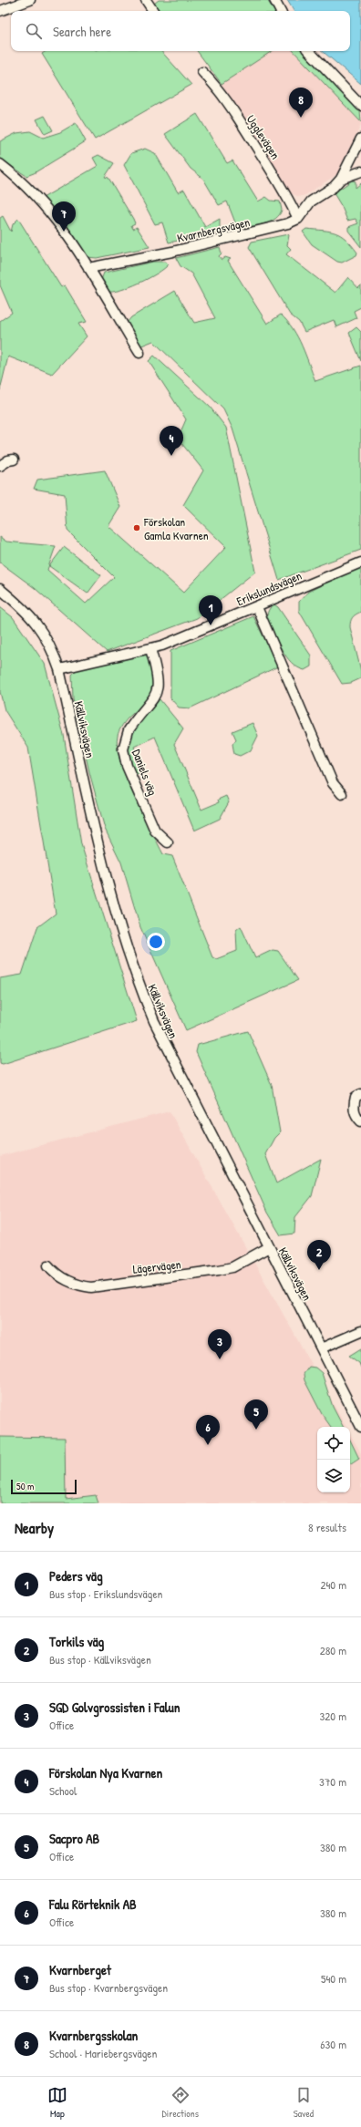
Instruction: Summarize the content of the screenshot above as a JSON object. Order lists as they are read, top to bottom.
{
  "streets": {
    "street": [
      "Ugglevägen",
      "Kvarnbergsvägen",
      "Erikslundsvägen",
      "Källviksvägen",
      "Daniels väg",
      "Lägervägen"
    ]
  },
  "crossings": [
    ["Ugglevägen", "Kvarnbergsvägen"],
    ["Erikslundsvägen", "Källviksvägen"],
    ["Erikslundsvägen", "Daniels väg"],
    ["Källviksvägen", "Lägervägen"]
  ],
  "places": ["Förskolan Gamla Kvarnen"],
  "scale_bar": "50 m",
  "page": {
    "search": "Search here",
    "pins": [
      "8",
      "7",
      "4",
      "1",
      "2",
      "3",
      "5",
      "6"
    ],
    "scale": "50 m",
    "heading": ["Nearby", "8 results"],
    "list": [
      {
        "mark": "1",
        "name": "Peders väg",
        "note": "Bus stop · Erikslundsvägen",
        "value": "240 m"
      },
      {
        "mark": "2",
        "name": "Torkils väg",
        "note": "Bus stop · Källviksvägen",
        "value": "280 m"
      },
      {
        "mark": "3",
        "name": "SGD Golvgrossisten i Falun",
        "note": "Office",
        "value": "320 m"
      },
      {
        "mark": "4",
        "name": "Förskolan Nya Kvarnen",
        "note": "School",
        "value": "370 m"
      },
      {
        "mark": "5",
        "name": "Sacpro AB",
        "note": "Office",
        "value": "380 m"
      },
      {
        "mark": "6",
        "name": "Falu Rörteknik AB",
        "note": "Office",
        "value": "380 m"
      },
      {
        "mark": "7",
        "name": "Kvarnberget",
        "note": "Bus stop · Kvarnbergsvägen",
        "value": "540 m"
      },
      {
        "mark": "8",
        "name": "Kvarnbergsskolan",
        "note": "School · Mariebergsvägen",
        "value": "630 m"
      }
    ],
    "nav": ["Map", "Directions", "Saved"]
  }
}
